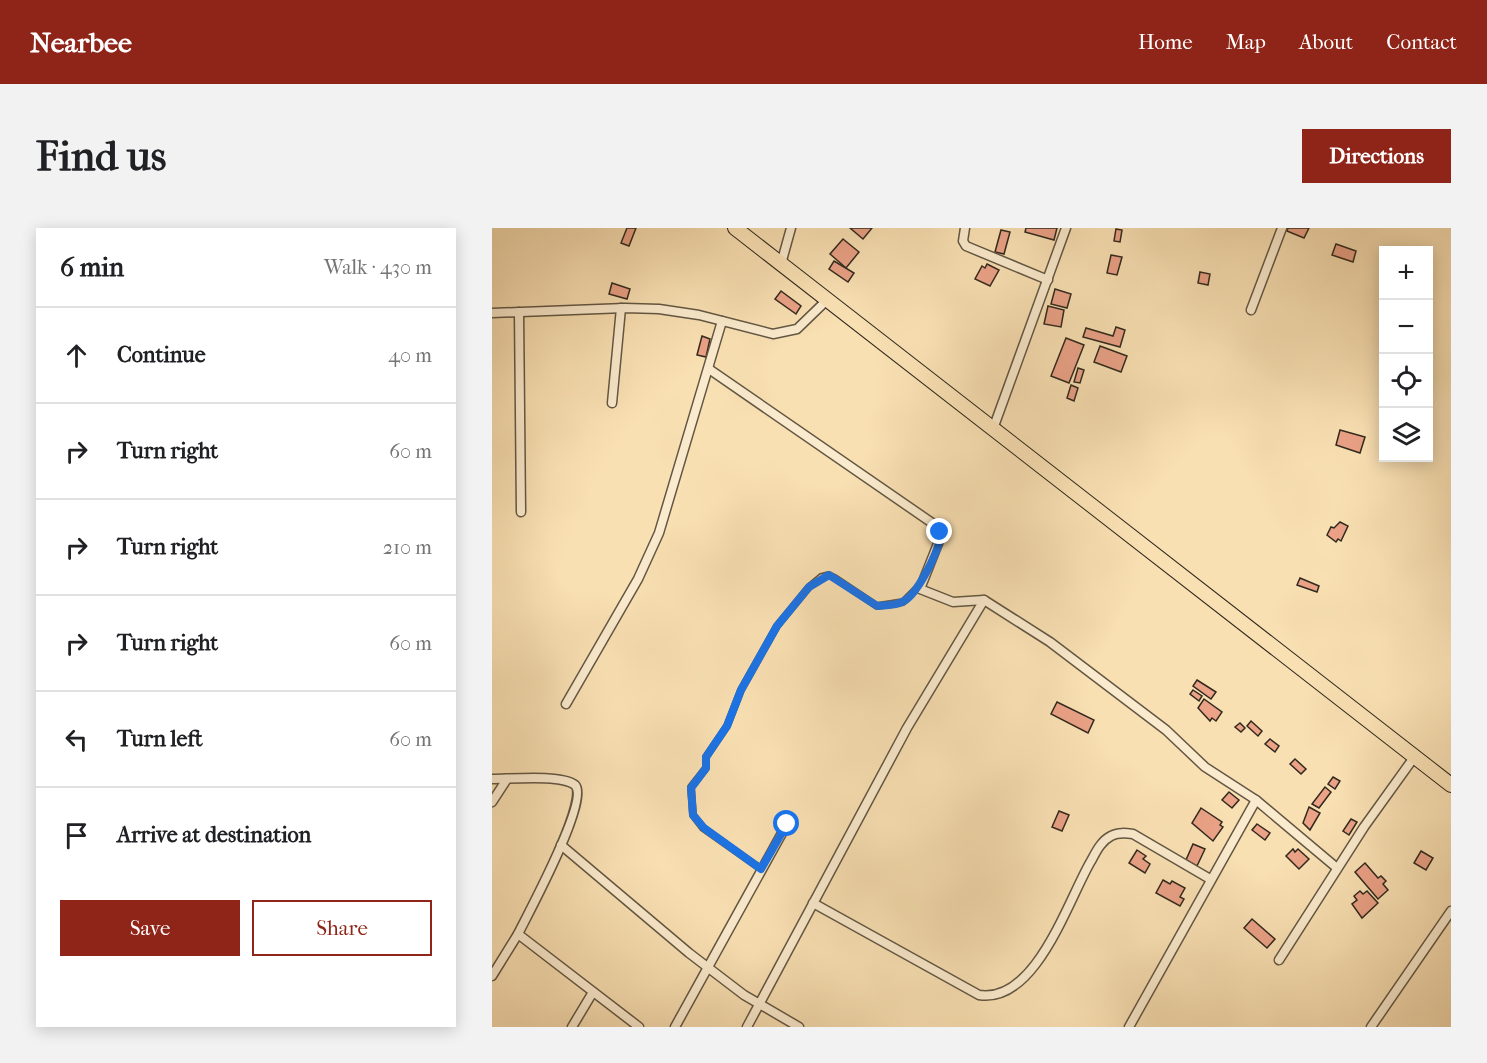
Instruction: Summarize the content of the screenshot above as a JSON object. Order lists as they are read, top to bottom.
{
  "page": {
    "header": "Nearbee",
    "nav": [
      "Home",
      "Map",
      "About",
      "Contact"
    ],
    "buttons": [
      "Directions",
      ["Save", "Share"]
    ],
    "title": "Find us",
    "heading": ["6 min", "Walk · 430 m"],
    "map_buttons": ["+", "−"],
    "list": [
      ["Continue", "40 m"],
      ["Turn right", "60 m"],
      ["Turn right", "210 m"],
      ["Turn right", "60 m"],
      ["Turn left", "60 m"],
      "Arrive at destination"
    ]
  }
}
